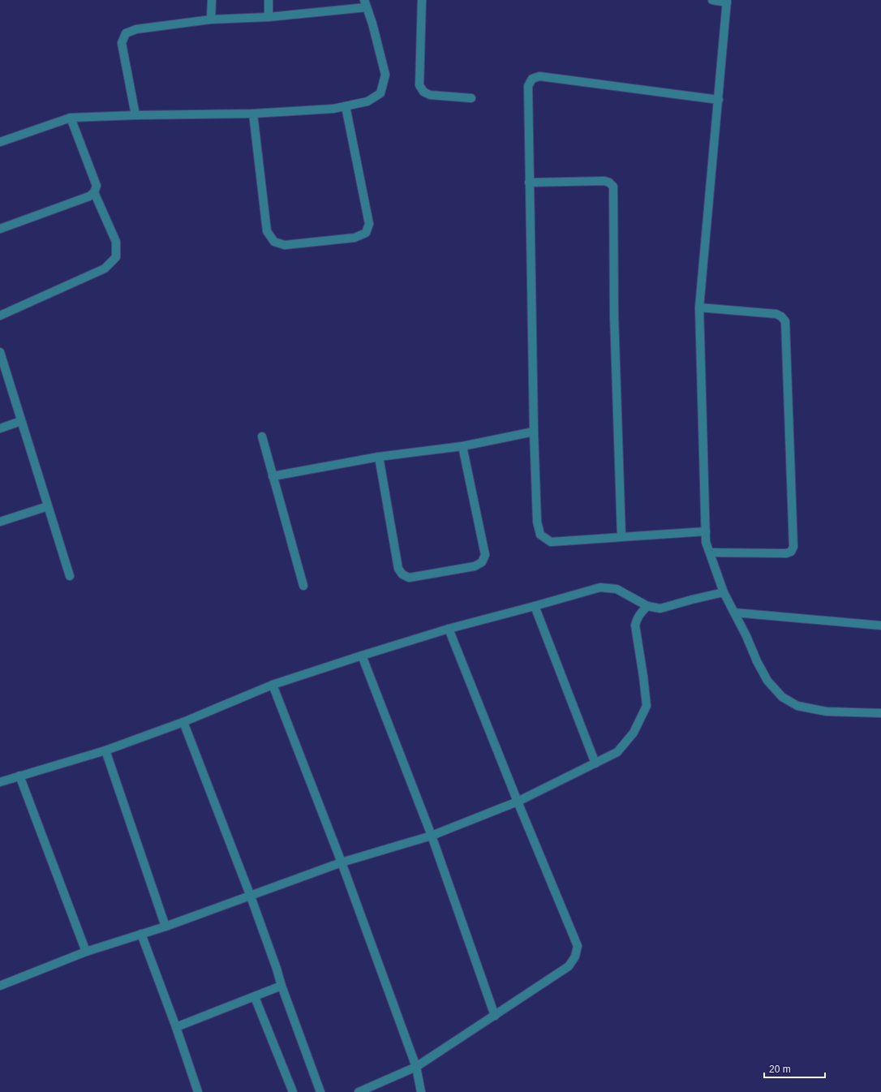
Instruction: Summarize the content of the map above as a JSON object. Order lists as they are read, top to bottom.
{
  "scale_bar": "20 m"
}
